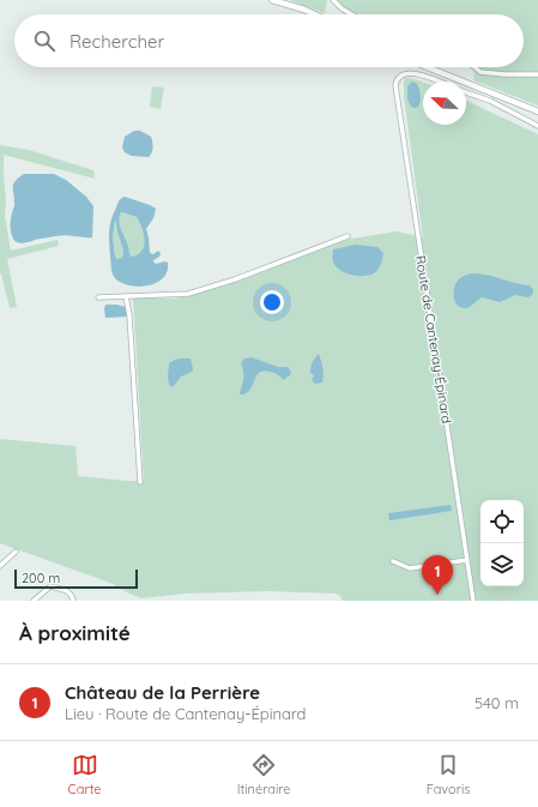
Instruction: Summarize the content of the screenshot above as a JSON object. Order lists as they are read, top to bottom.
{
  "streets": {
    "street": ["Route de Cantenay-Épinard"]
  },
  "scale_bar": "200 m",
  "north": "top left",
  "page": {
    "search": "Rechercher",
    "pins": "1",
    "scale": "200 m",
    "heading": "À proximité",
    "list": [
      {
        "mark": "1",
        "name": "Château de la Perrière",
        "note": "Lieu · Route de Cantenay-Épinard",
        "value": "540 m"
      }
    ],
    "nav": ["Carte", "Itinéraire", "Favoris"]
  }
}
